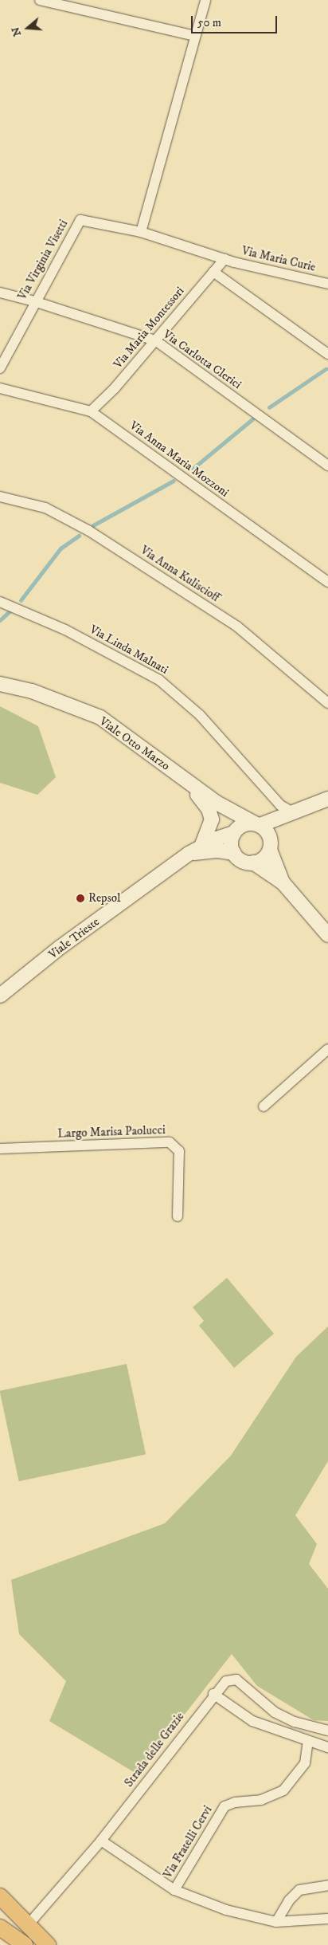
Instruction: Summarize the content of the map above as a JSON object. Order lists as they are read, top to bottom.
{
  "streets": {
    "street": [
      "Via Maria Curie",
      "Via Virginia Visetti",
      "Via Maria Montessori",
      "Via Carlotta Clerici",
      "Via Anna Maria Mozzoni",
      "Via Anna Kuliscioff",
      "Via Linda Malnati",
      "Viale Otto Marzo",
      "Viale Trieste",
      "Largo Marisa Paolucci",
      "Strada delle Grazie",
      "Via Fratelli Cervi"
    ]
  },
  "crossings": [
    ["Via Maria Curie", "Via Virginia Visetti"],
    ["Via Maria Curie", "Via Maria Montessori"],
    ["Via Virginia Visetti", "Via Maria Montessori"],
    ["Via Virginia Visetti", "Via Carlotta Clerici"],
    ["Via Maria Montessori", "Via Carlotta Clerici"],
    ["Via Maria Montessori", "Via Anna Maria Mozzoni"],
    ["Viale Otto Marzo", "Viale Trieste"],
    ["Strada delle Grazie", "Via Fratelli Cervi"]
  ],
  "places": ["Repsol"],
  "scale_bar": "50 m",
  "north": "left"
}
